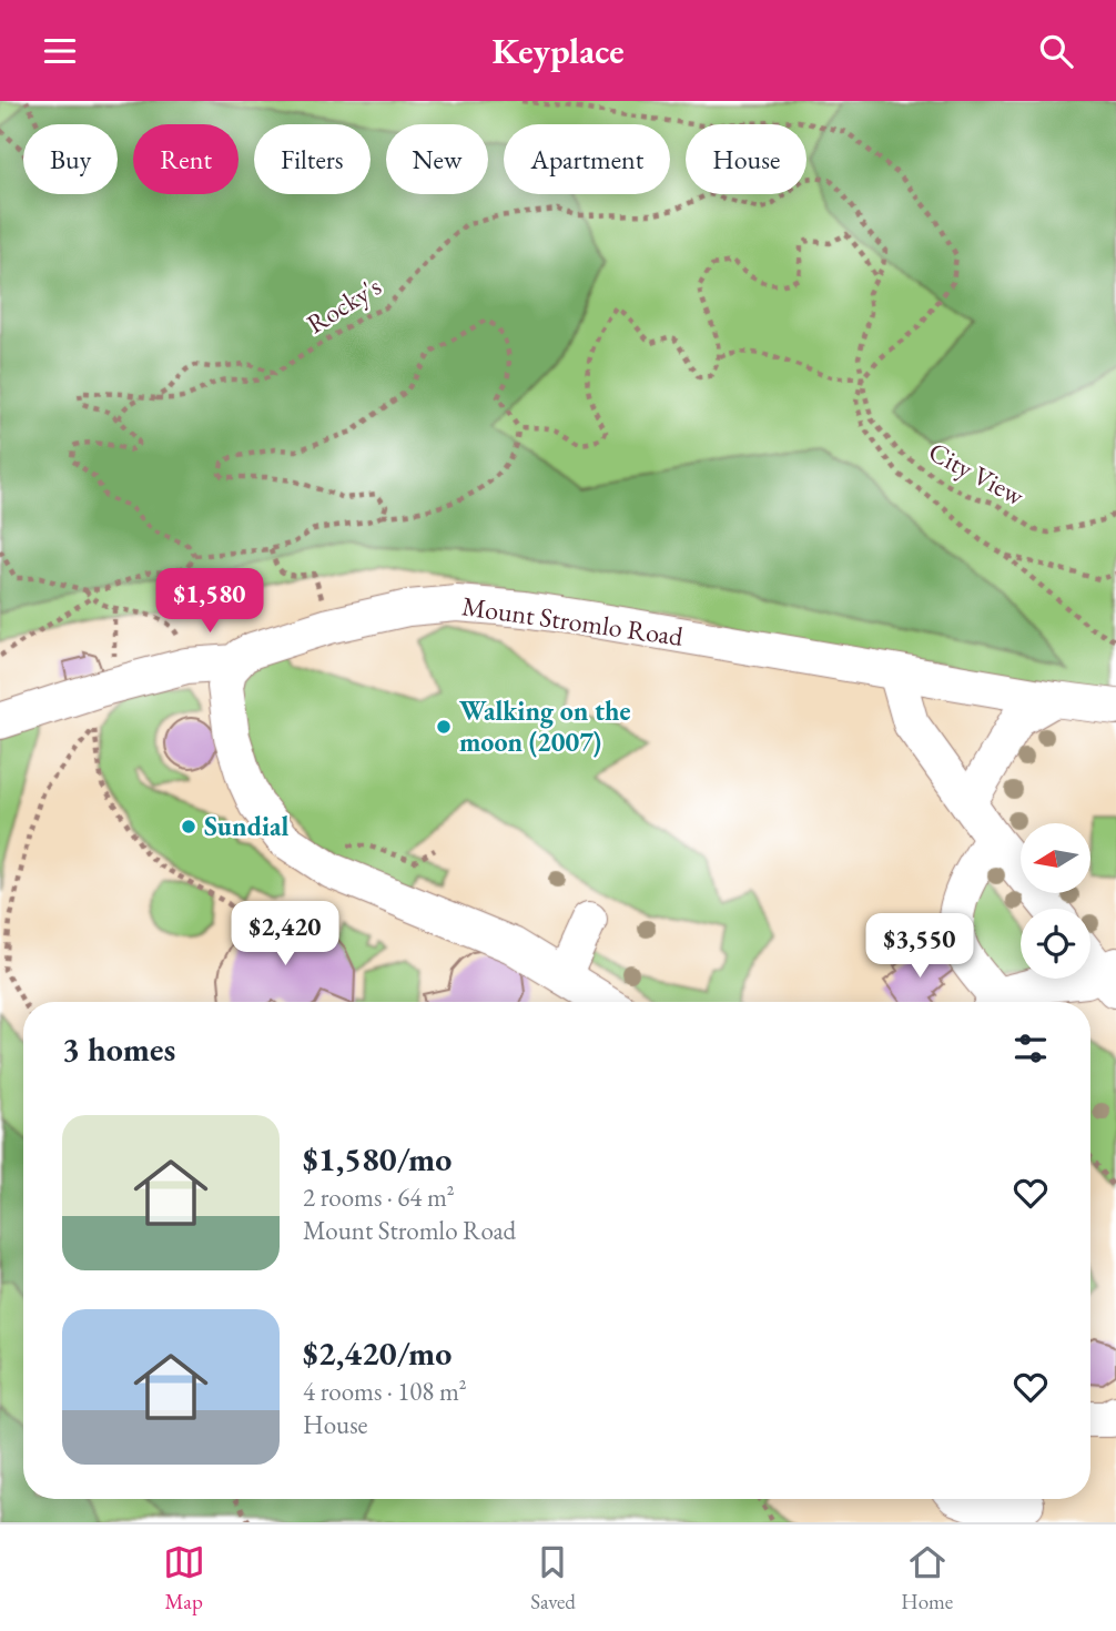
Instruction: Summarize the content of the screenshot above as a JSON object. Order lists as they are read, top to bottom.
{
  "streets": {
    "street": ["Mount Stromlo Road"],
    "path": ["Rocky's", "City View"]
  },
  "crossings": [
    ["Rocky's", "City View"]
  ],
  "places": ["Walking on the moon (2007)", "Sundial"],
  "north": "left",
  "page": {
    "header": "Keyplace",
    "chip": [
      "Buy",
      "Rent",
      "Filters",
      "New",
      "Apartment",
      "House"
    ],
    "price": ["$1,580", "$2,420", "$3,550"],
    "heading": "3 homes",
    "list": [
      {
        "name": "$1,580/mo",
        "note": "2 rooms · 64 m² · Mount Stromlo Road"
      },
      {
        "name": "$2,420/mo",
        "note": "4 rooms · 108 m² · House"
      }
    ],
    "tabs": ["Map", "Saved", "Home"]
  }
}
